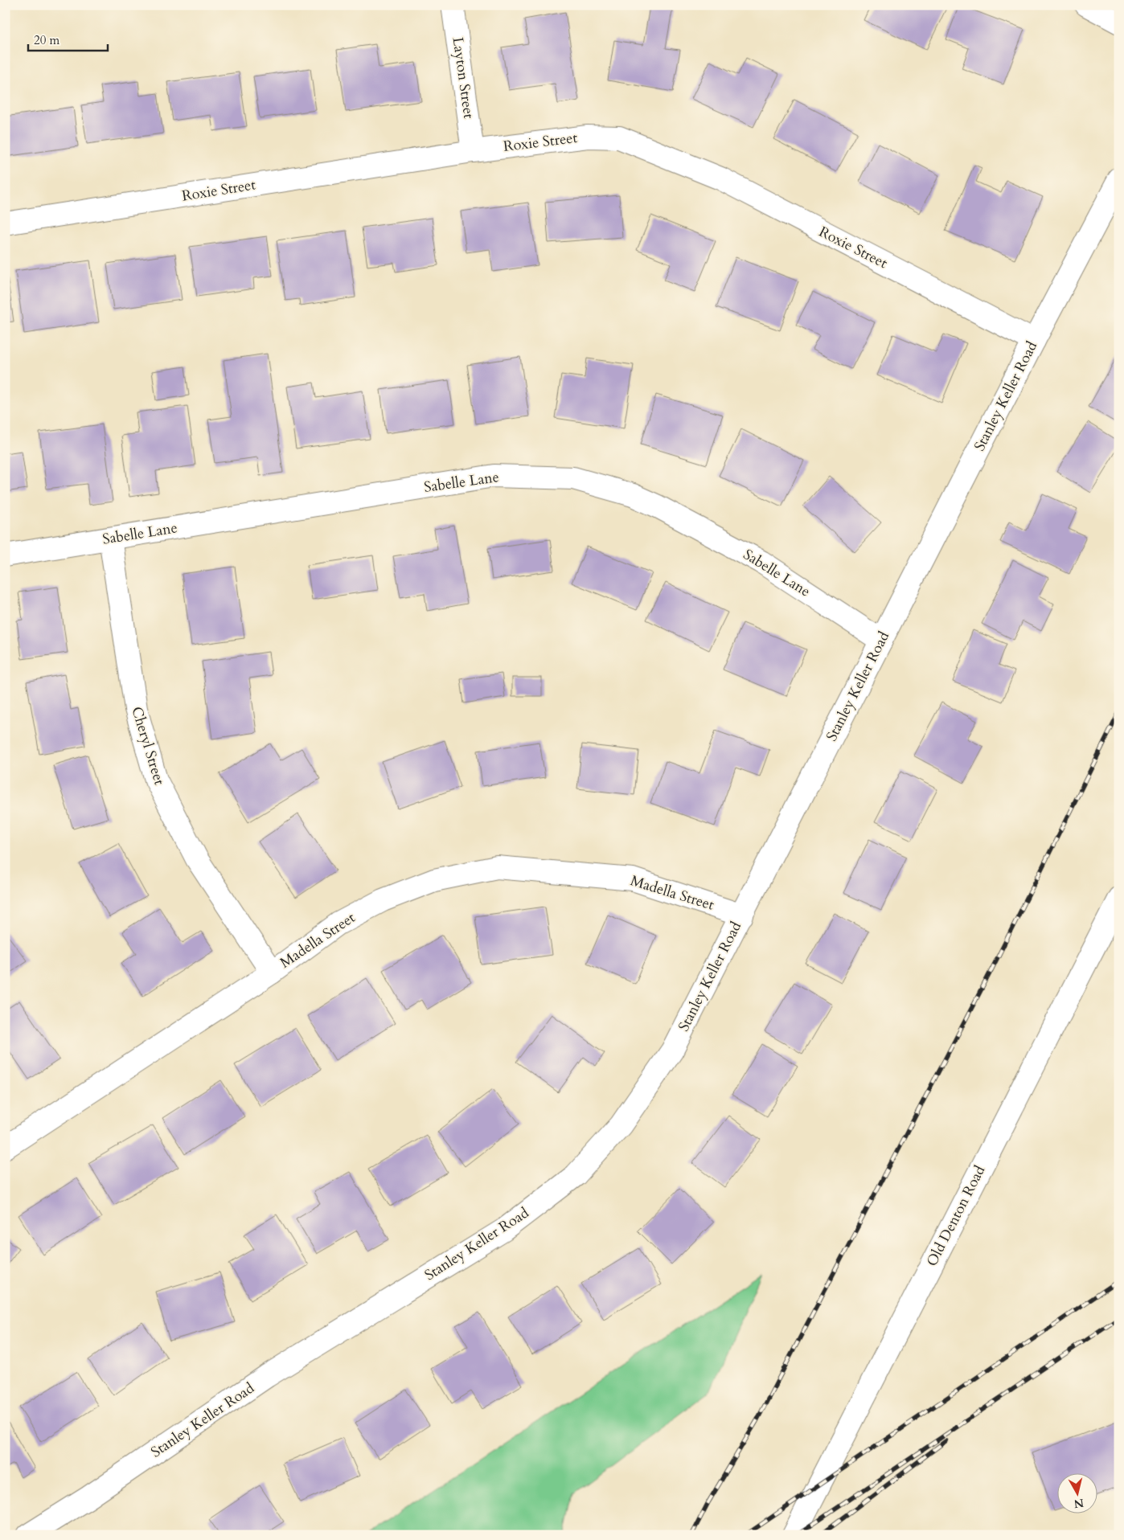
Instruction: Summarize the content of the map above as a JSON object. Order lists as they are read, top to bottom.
{
  "streets": {
    "street": [
      "Layton Street",
      "Roxie Street",
      "Stanley Keller Road",
      "Sabelle Lane",
      "Cheryl Street",
      "Madella Street",
      "Old Denton Road"
    ]
  },
  "crossings": [
    ["Layton Street", "Roxie Street"],
    ["Roxie Street", "Stanley Keller Road"],
    ["Stanley Keller Road", "Sabelle Lane"],
    ["Stanley Keller Road", "Madella Street"],
    ["Sabelle Lane", "Cheryl Street"],
    ["Cheryl Street", "Madella Street"]
  ],
  "scale_bar": "20 m",
  "north": "bottom"
}
